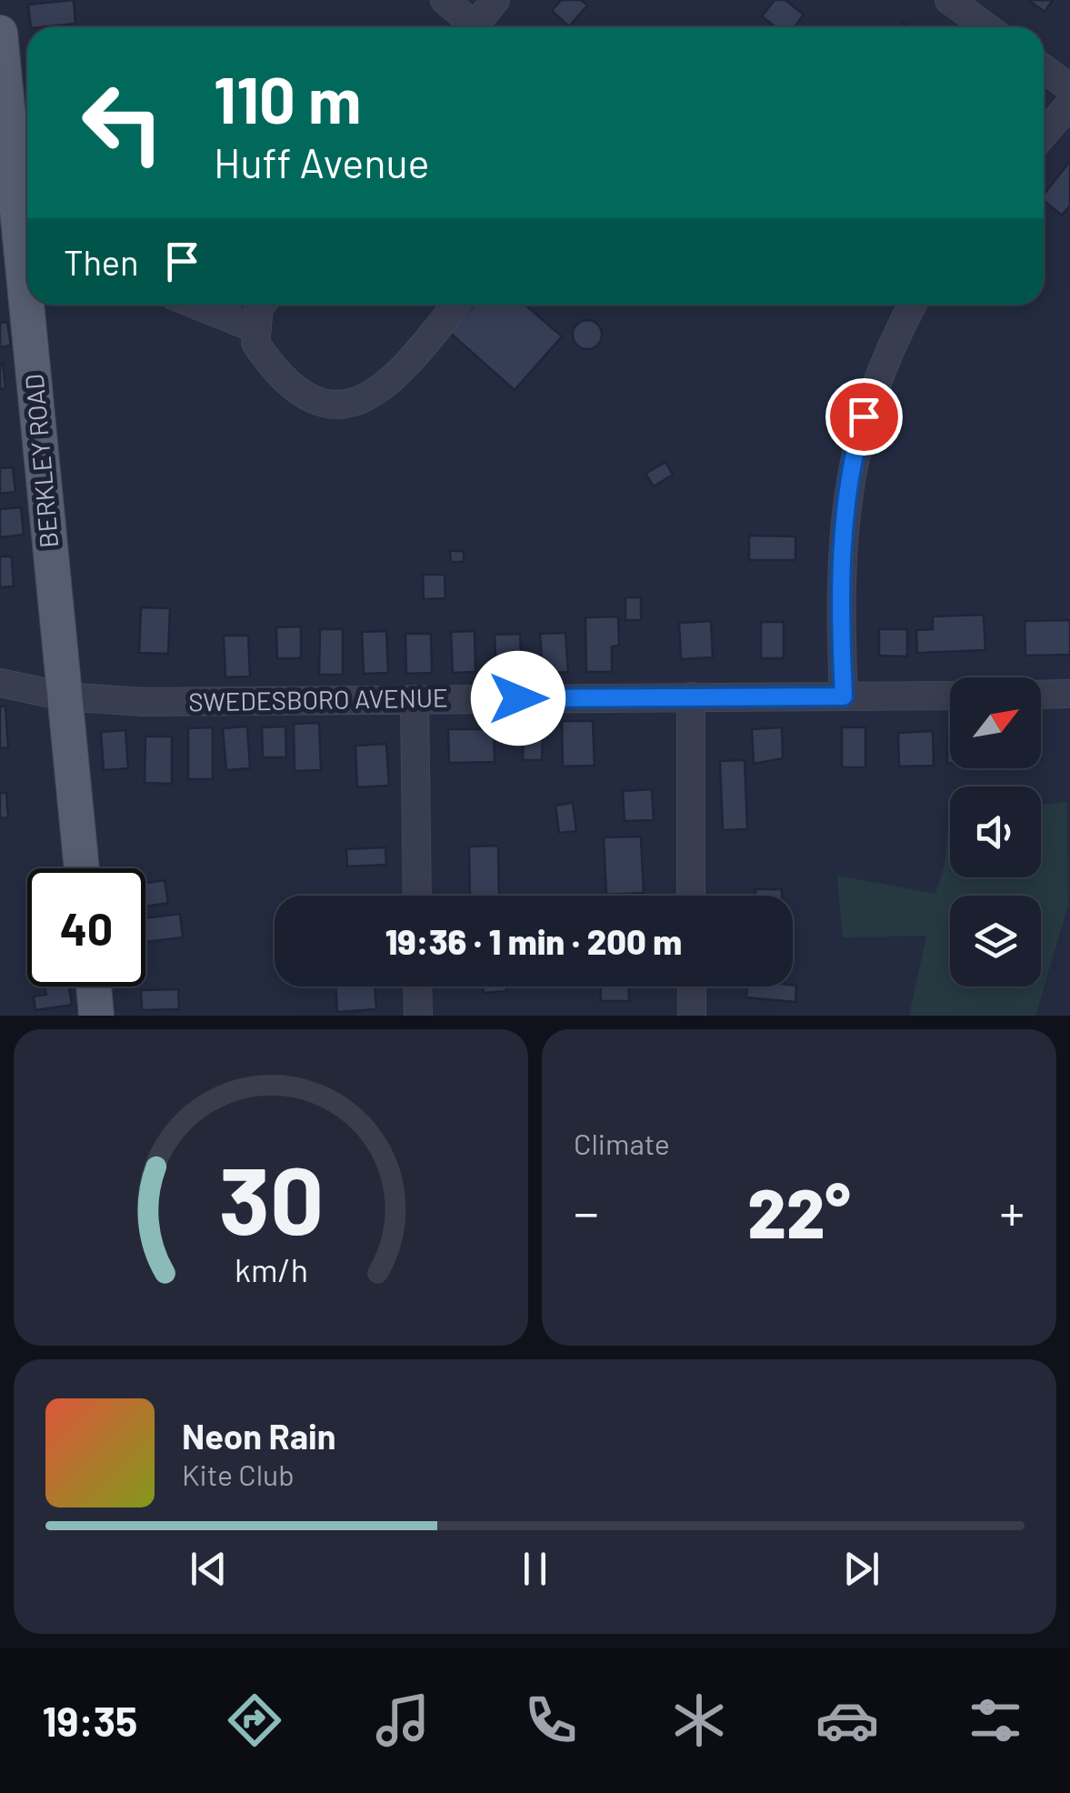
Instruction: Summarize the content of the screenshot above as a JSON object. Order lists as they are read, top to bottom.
{
  "streets": {
    "main road": ["BERKLEY ROAD"],
    "street": ["SWEDESBORO AVENUE"]
  },
  "crossings": [
    ["BERKLEY ROAD", "SWEDESBORO AVENUE"]
  ],
  "north": "top right",
  "page": {
    "turn": ["110 m", "Huff Avenue"],
    "then": "Then",
    "limit": "40",
    "trip": "19:36 · 1 min · 200 m",
    "tile": "Climate",
    "heat": ["−", "22°", "+"],
    "song": ["Neon Rain", "Kite Club"],
    "tabs": "19:35",
    "gauge": ["30", "km/h"]
  }
}
